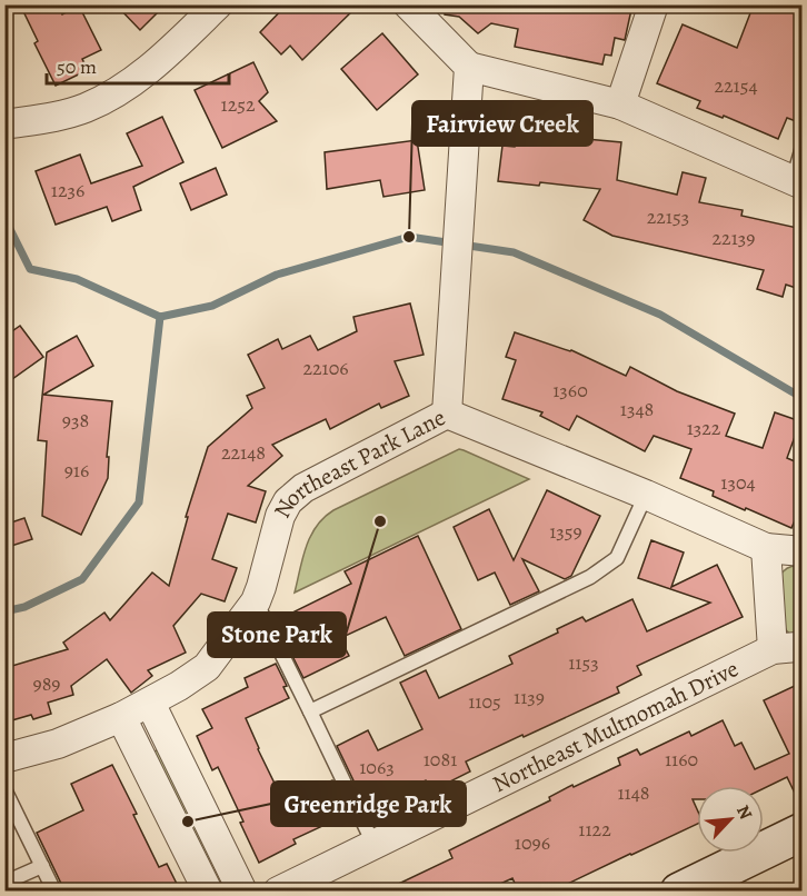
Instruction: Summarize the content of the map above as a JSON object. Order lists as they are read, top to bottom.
{
  "streets": {
    "street": ["Northeast Park Lane", "Northeast Multnomah Drive"]
  },
  "places": ["Fairview Creek", "Stone Park", "Greenridge Park"],
  "house_numbers": [
    "22154",
    "1252",
    "1236",
    "22153",
    "22139",
    "22106",
    "1360",
    "1348",
    "938",
    "1322",
    "22148",
    "916",
    "1304",
    "1359",
    "1153",
    "989",
    "1139",
    "1105",
    "1081",
    "1160",
    "1063",
    "1148",
    "1122",
    "1096"
  ],
  "scale_bar": "50 m",
  "north": "top right"
}
